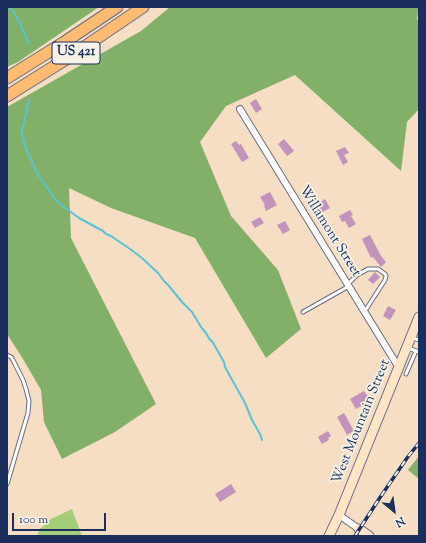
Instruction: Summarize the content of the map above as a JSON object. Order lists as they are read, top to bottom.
{
  "streets": {
    "highway": ["US 421"],
    "main road": ["West Mountain Street"],
    "street": ["Willamont Street"]
  },
  "crossings": [
    ["Willamont Street", "West Mountain Street"]
  ],
  "scale_bar": "100 m",
  "north": "bottom right"
}
